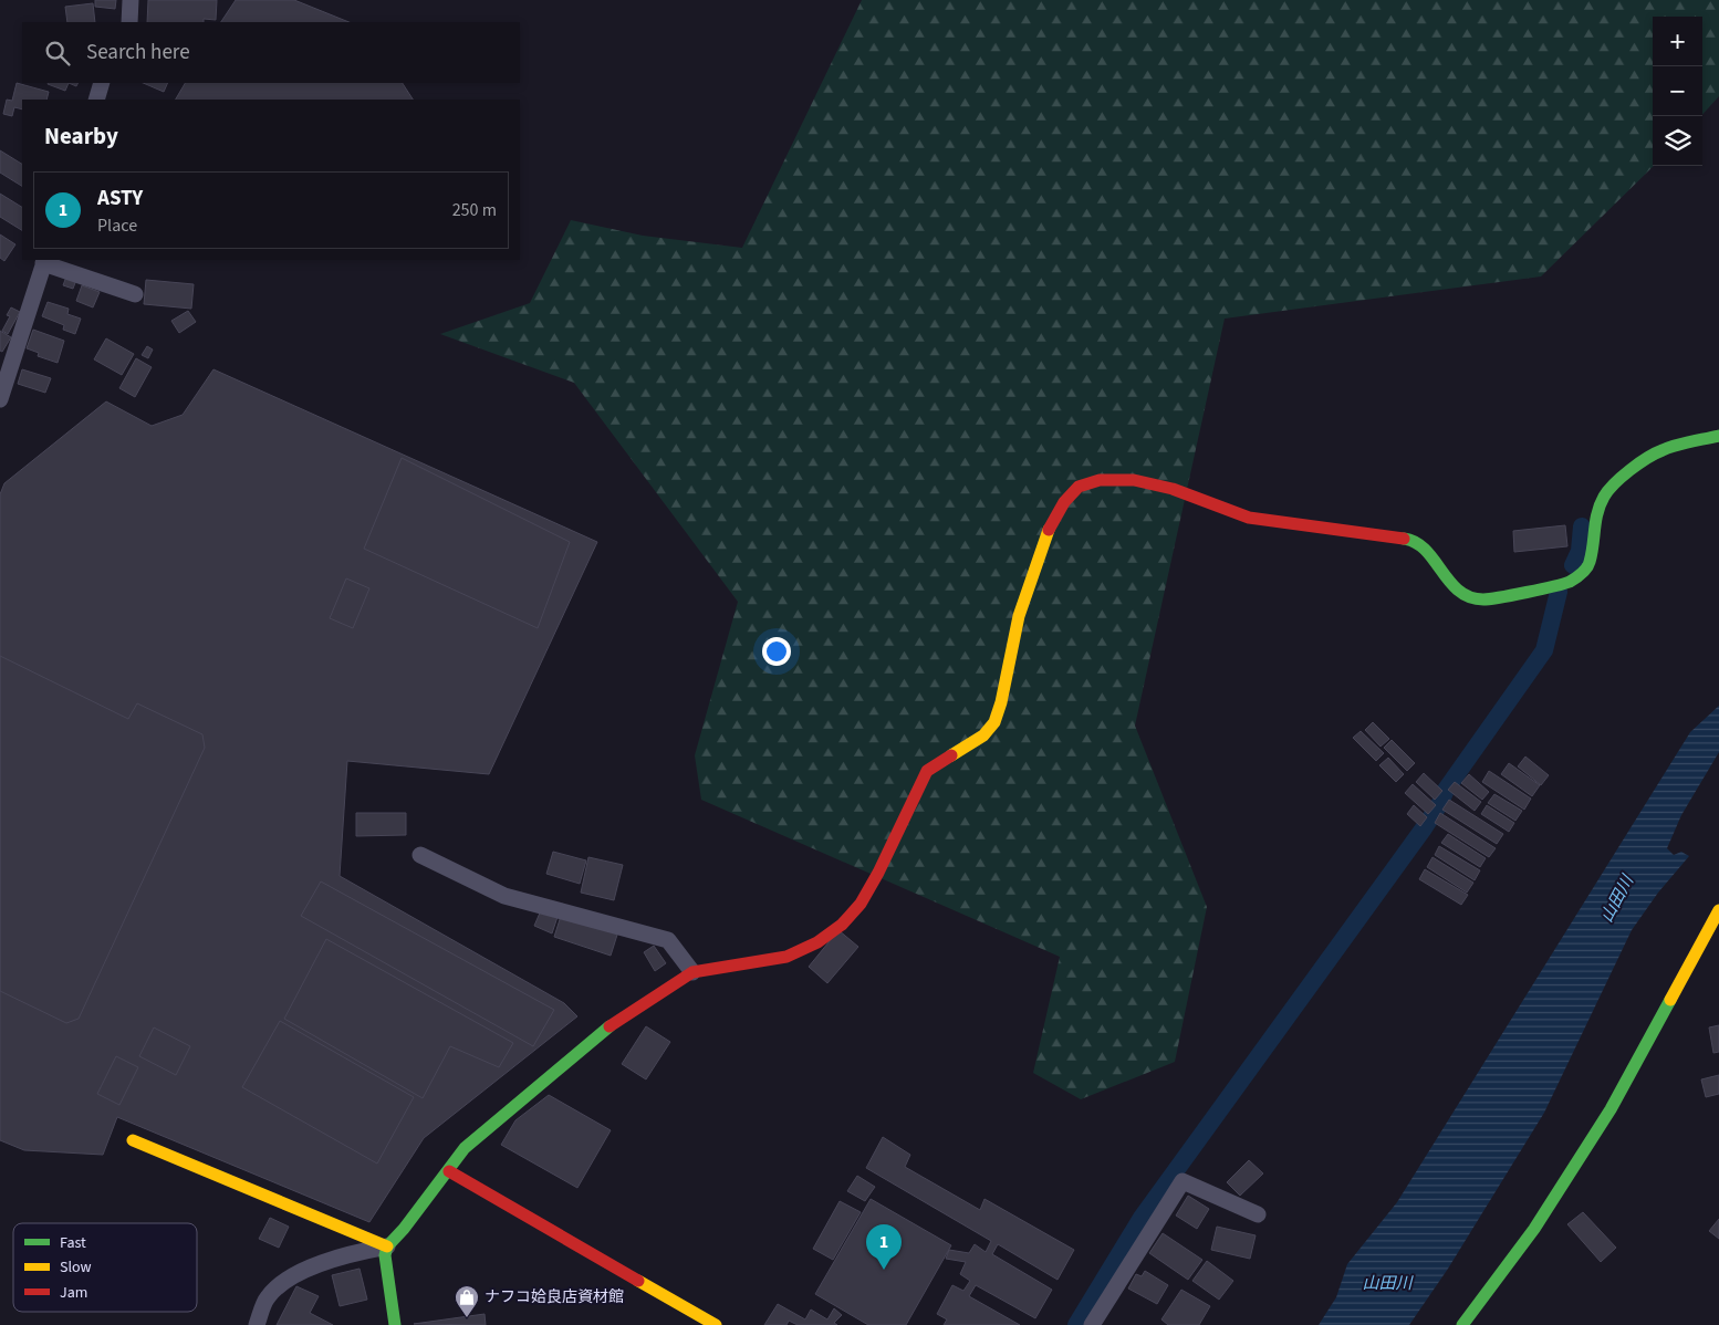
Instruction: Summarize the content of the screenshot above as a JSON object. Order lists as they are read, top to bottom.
{
  "water": ["山田川"],
  "places": {
    "shop": ["ナフコ姶良店資材館"]
  },
  "legend": ["Fast", "Slow", "Jam"],
  "page": {
    "map_buttons": ["+", "−"],
    "search": "Search here",
    "heading": "Nearby",
    "list": [
      {
        "mark": "1",
        "name": "ASTY",
        "note": "Place",
        "value": "250 m"
      }
    ],
    "pins": "1"
  }
}
